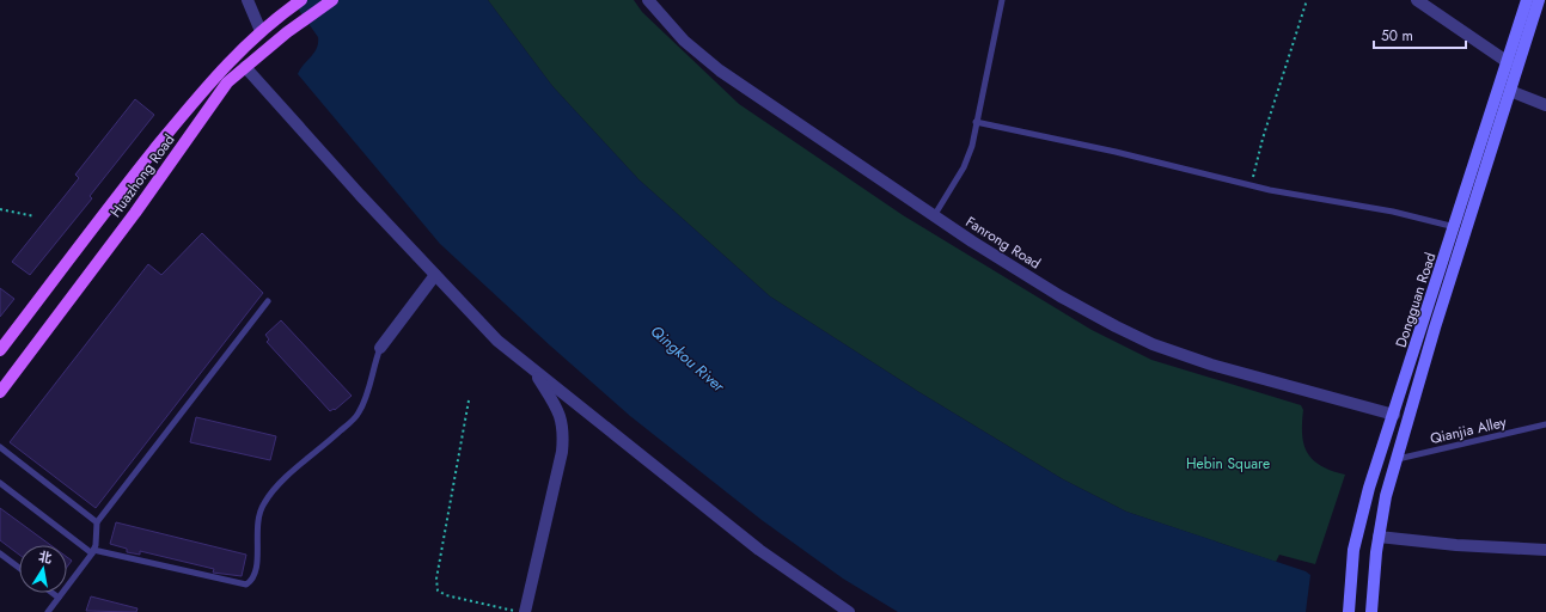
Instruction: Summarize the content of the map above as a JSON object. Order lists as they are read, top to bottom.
{
  "streets": {
    "main road": ["Huazhong Road", "Dongguan Road"],
    "street": ["Fanrong Road"],
    "lane": ["Qianjia Alley"]
  },
  "crossings": [
    ["Fanrong Road", "Dongguan Road"],
    ["Dongguan Road", "Qianjia Alley"]
  ],
  "water": ["Qingkou River"],
  "parks": ["Hebin Square"],
  "scale_bar": "50 m",
  "north": "top"
}
